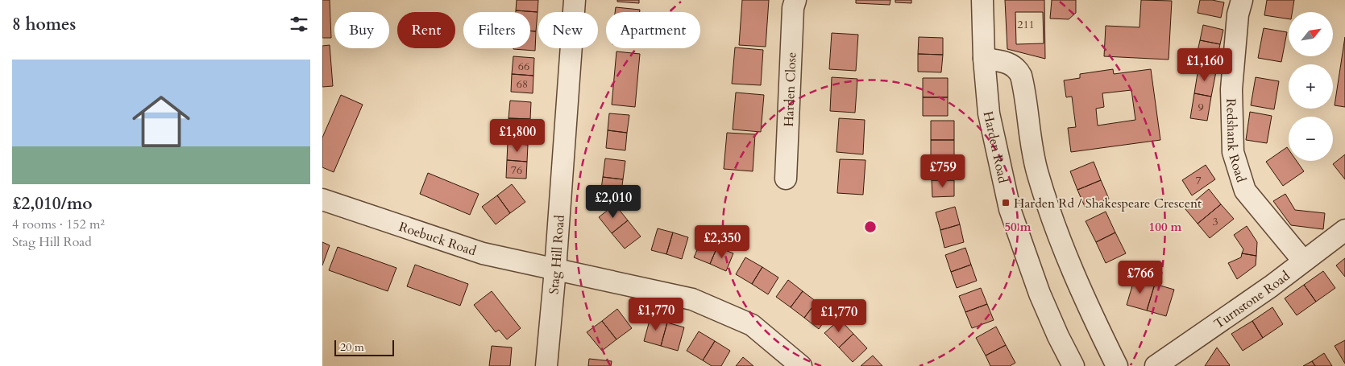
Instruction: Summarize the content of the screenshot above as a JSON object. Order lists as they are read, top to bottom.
{
  "streets": {
    "street": [
      "Harden Close",
      "Redshank Road",
      "Harden Road",
      "Roebuck Road",
      "Stag Hill Road",
      "Turnstone Road"
    ]
  },
  "crossings": [
    ["Redshank Road", "Turnstone Road"],
    ["Roebuck Road", "Stag Hill Road"]
  ],
  "places": {
    "transit": ["Harden Rd / Shakespeare Crescent"]
  },
  "house_numbers": [
    "211",
    "66",
    "68",
    "9",
    "76",
    "7",
    "3"
  ],
  "scale_bar": "20 m",
  "north": "top right",
  "page": {
    "heading": "8 homes",
    "map_buttons": ["+", "−"],
    "chip": [
      "Buy",
      "Rent",
      "Filters",
      "New",
      "Apartment"
    ],
    "list": [
      {
        "name": "£2,010/mo",
        "note": "4 rooms · 152 m² · Stag Hill Road"
      }
    ],
    "price": [
      "£1,160",
      "£1,800",
      "£759",
      "£2,010",
      "£2,350",
      "£766",
      "£1,770",
      "£1,770"
    ],
    "scale": "20 m"
  },
  "rings": ["50 m", "100 m"]
}
